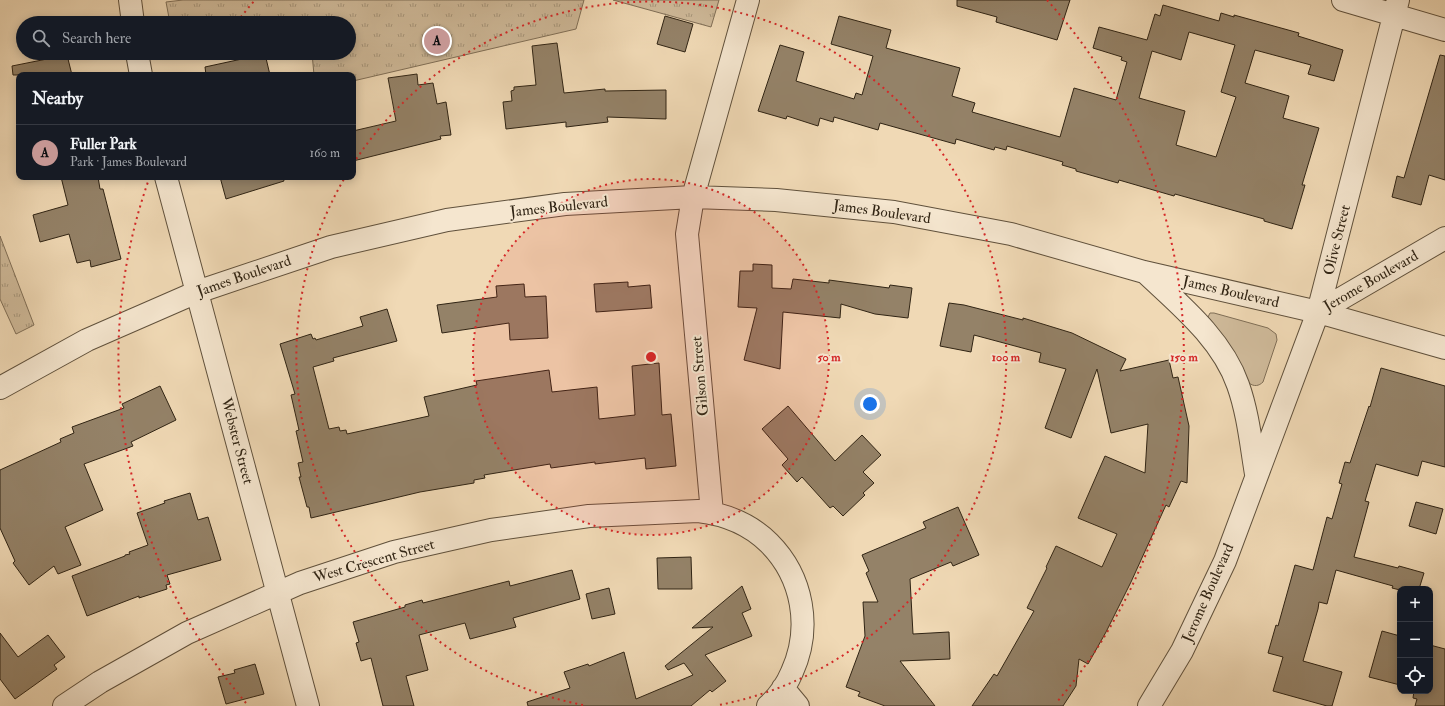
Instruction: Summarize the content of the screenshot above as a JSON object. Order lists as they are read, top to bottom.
{
  "streets": {
    "street": [
      "James Boulevard",
      "Olive Street",
      "Jerome Boulevard",
      "Gilson Street",
      "Webster Street",
      "West Crescent Street"
    ]
  },
  "crossings": [
    ["James Boulevard", "Olive Street"],
    ["James Boulevard", "Jerome Boulevard"],
    ["James Boulevard", "Gilson Street"],
    ["James Boulevard", "Webster Street"],
    ["Olive Street", "Jerome Boulevard"],
    ["Gilson Street", "West Crescent Street"],
    ["Webster Street", "West Crescent Street"]
  ],
  "page": {
    "search": "Search here",
    "pins": "A",
    "heading": "Nearby",
    "list": [
      {
        "mark": "A",
        "name": "Fuller Park",
        "note": "Park · James Boulevard",
        "value": "160 m"
      }
    ],
    "map_buttons": ["+", "−"]
  },
  "rings": ["50 m", "100 m", "150 m"]
}
